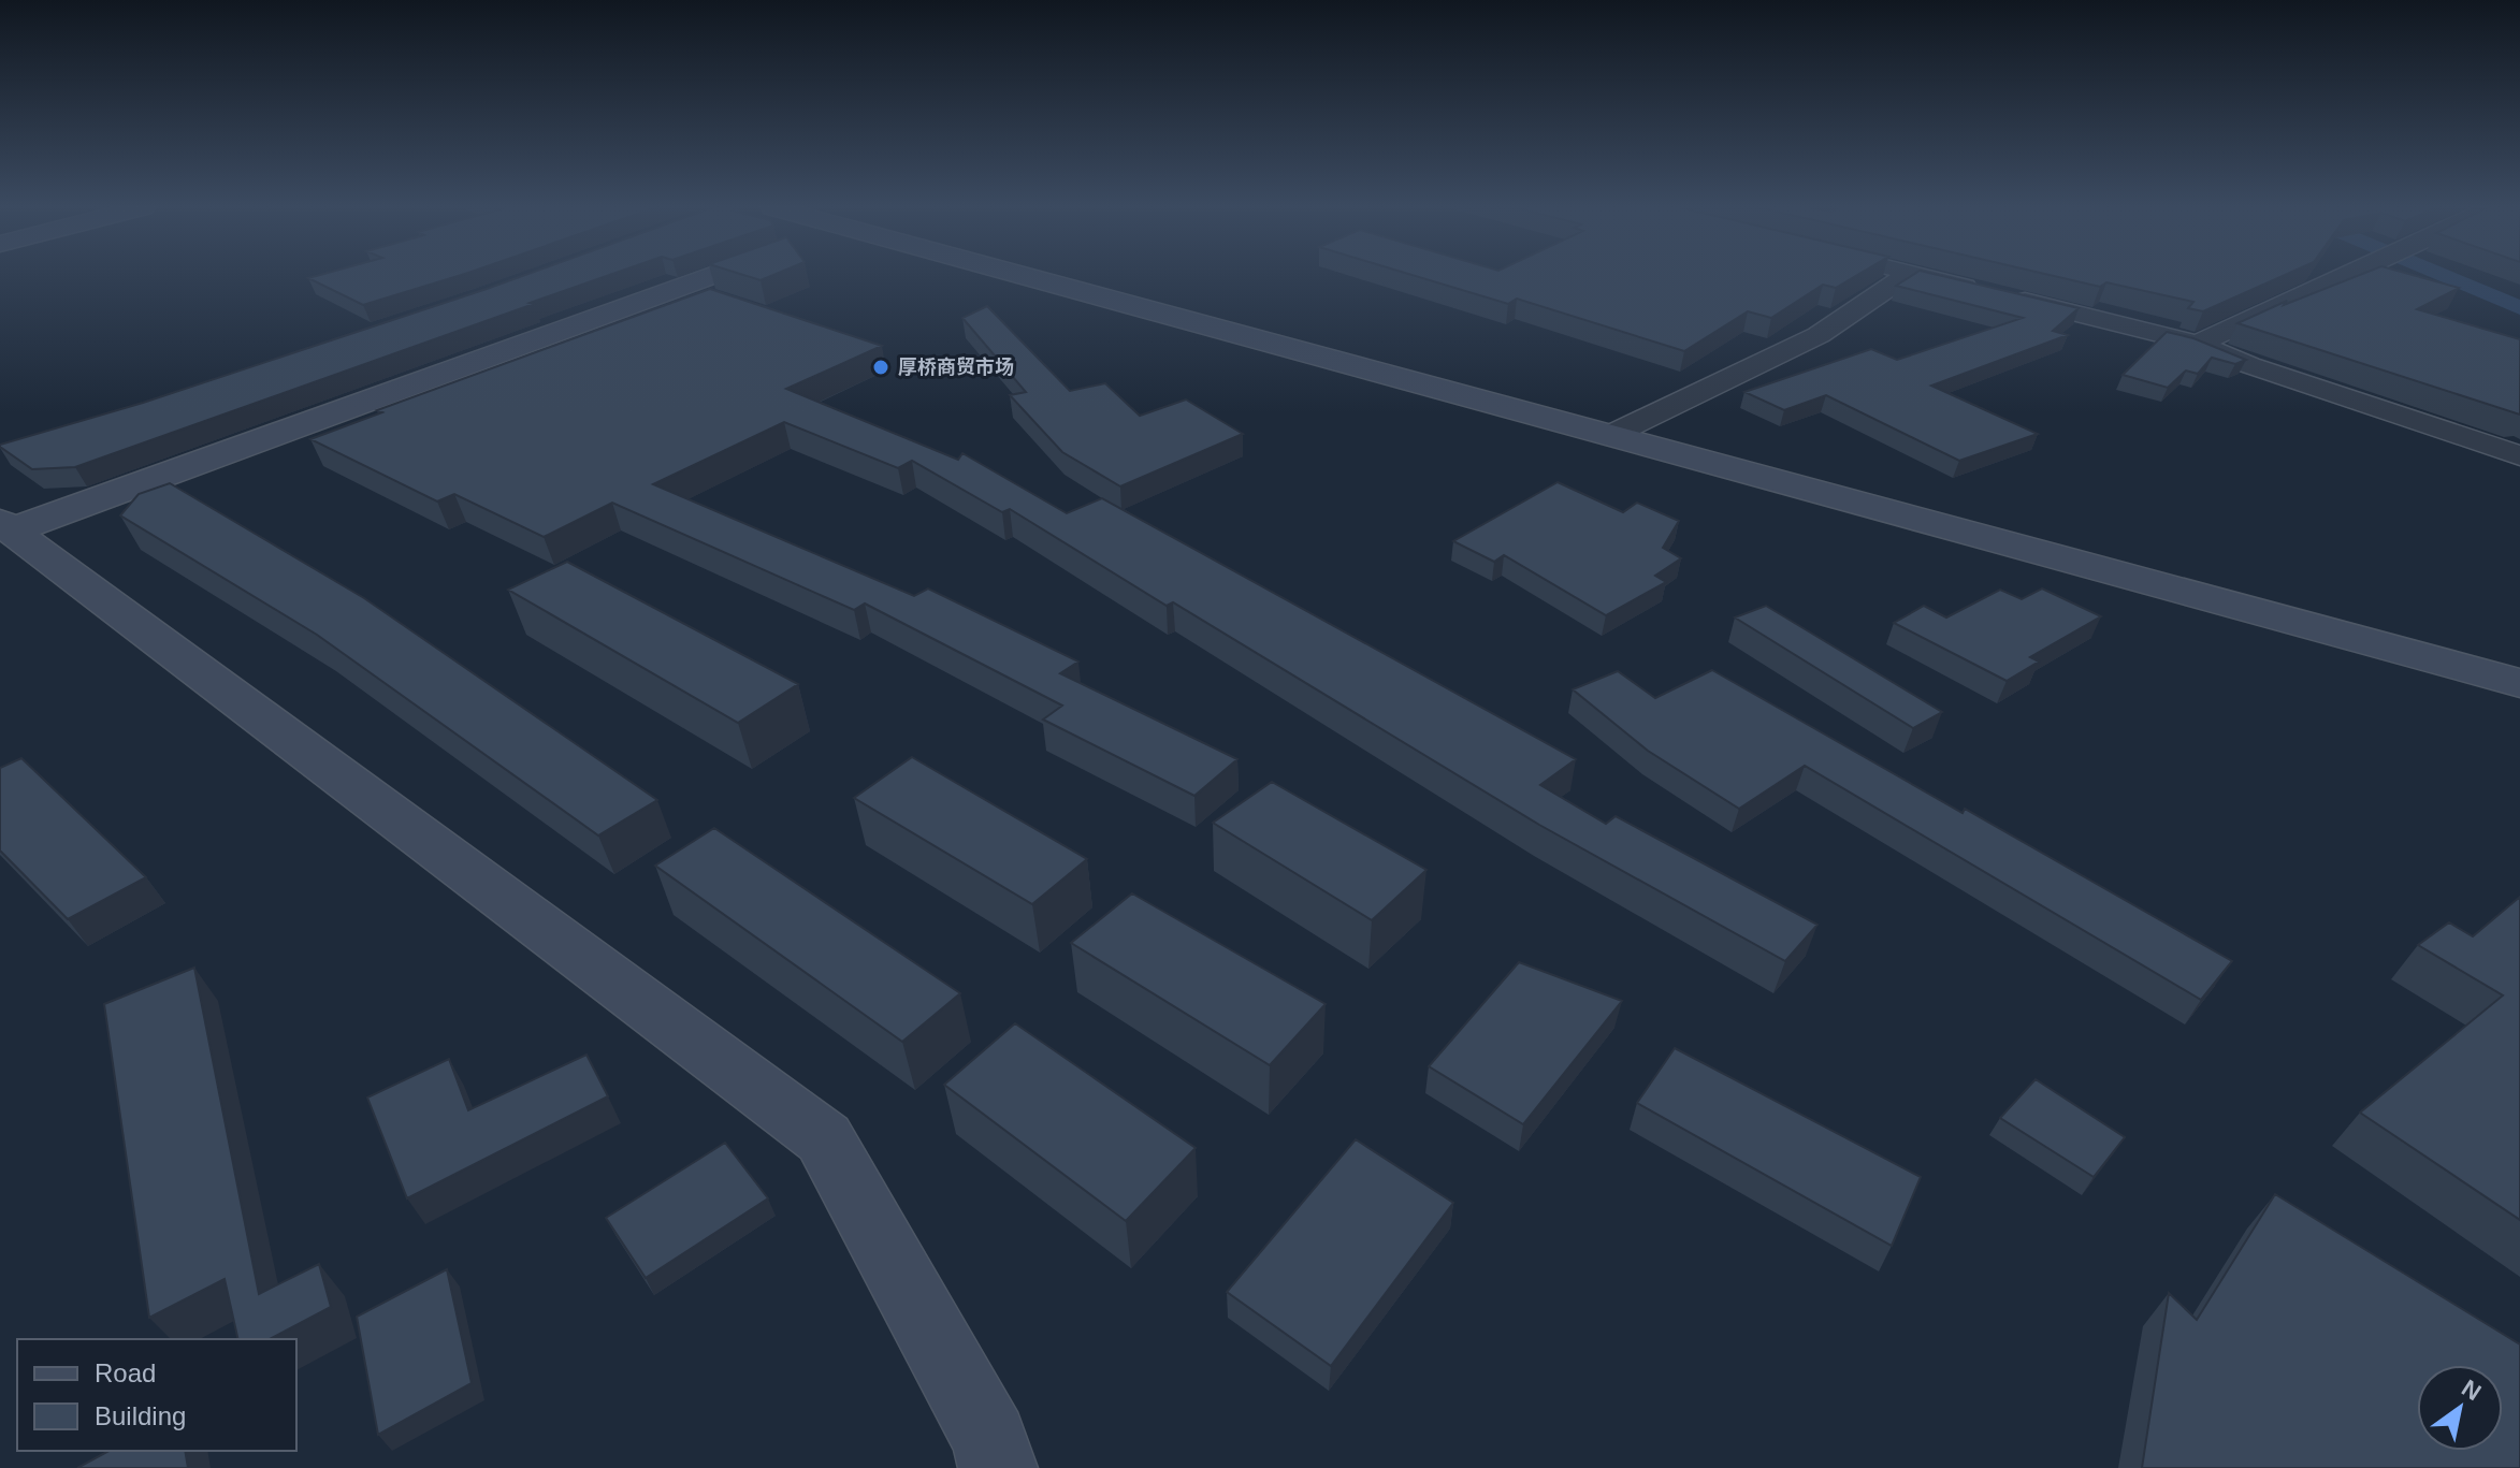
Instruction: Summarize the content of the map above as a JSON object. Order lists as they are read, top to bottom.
{
  "places": ["厚桥商贸市场"],
  "legend": ["Road", "Building"],
  "north": "top right"
}
